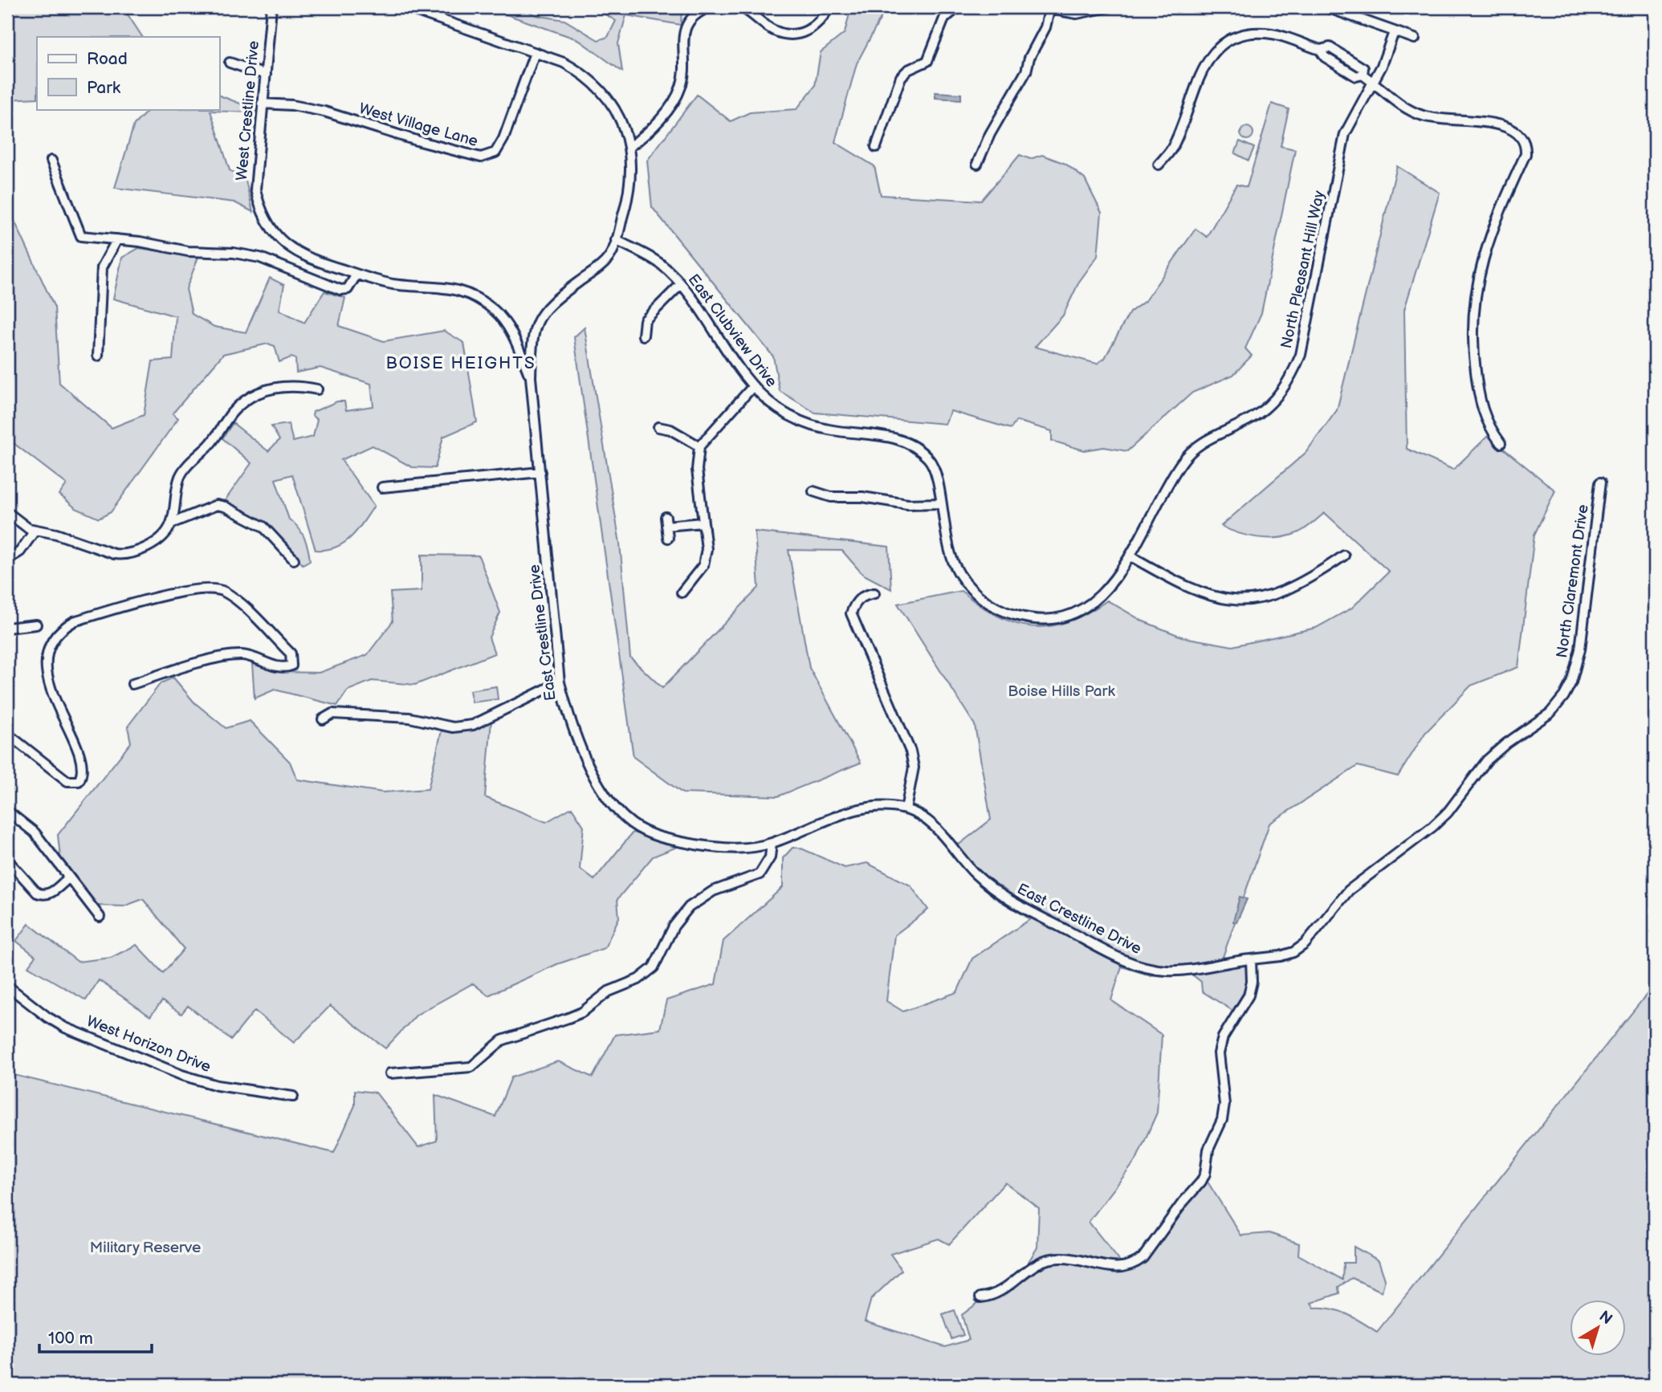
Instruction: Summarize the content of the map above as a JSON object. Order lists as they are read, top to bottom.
{
  "streets": {
    "street": [
      "West Crestline Drive",
      "West Village Lane",
      "North Pleasant Hill Way",
      "East Clubview Drive",
      "North Claremont Drive",
      "East Crestline Drive",
      "West Horizon Drive"
    ]
  },
  "crossings": [
    ["West Crestline Drive", "West Village Lane"],
    ["West Crestline Drive", "East Crestline Drive"],
    ["North Pleasant Hill Way", "East Clubview Drive"],
    ["North Claremont Drive", "East Crestline Drive"]
  ],
  "districts": ["BOISE HEIGHTS"],
  "parks": ["Boise Hills Park", "Military Reserve"],
  "legend": ["Road", "Park"],
  "scale_bar": "100 m",
  "north": "top right"
}
